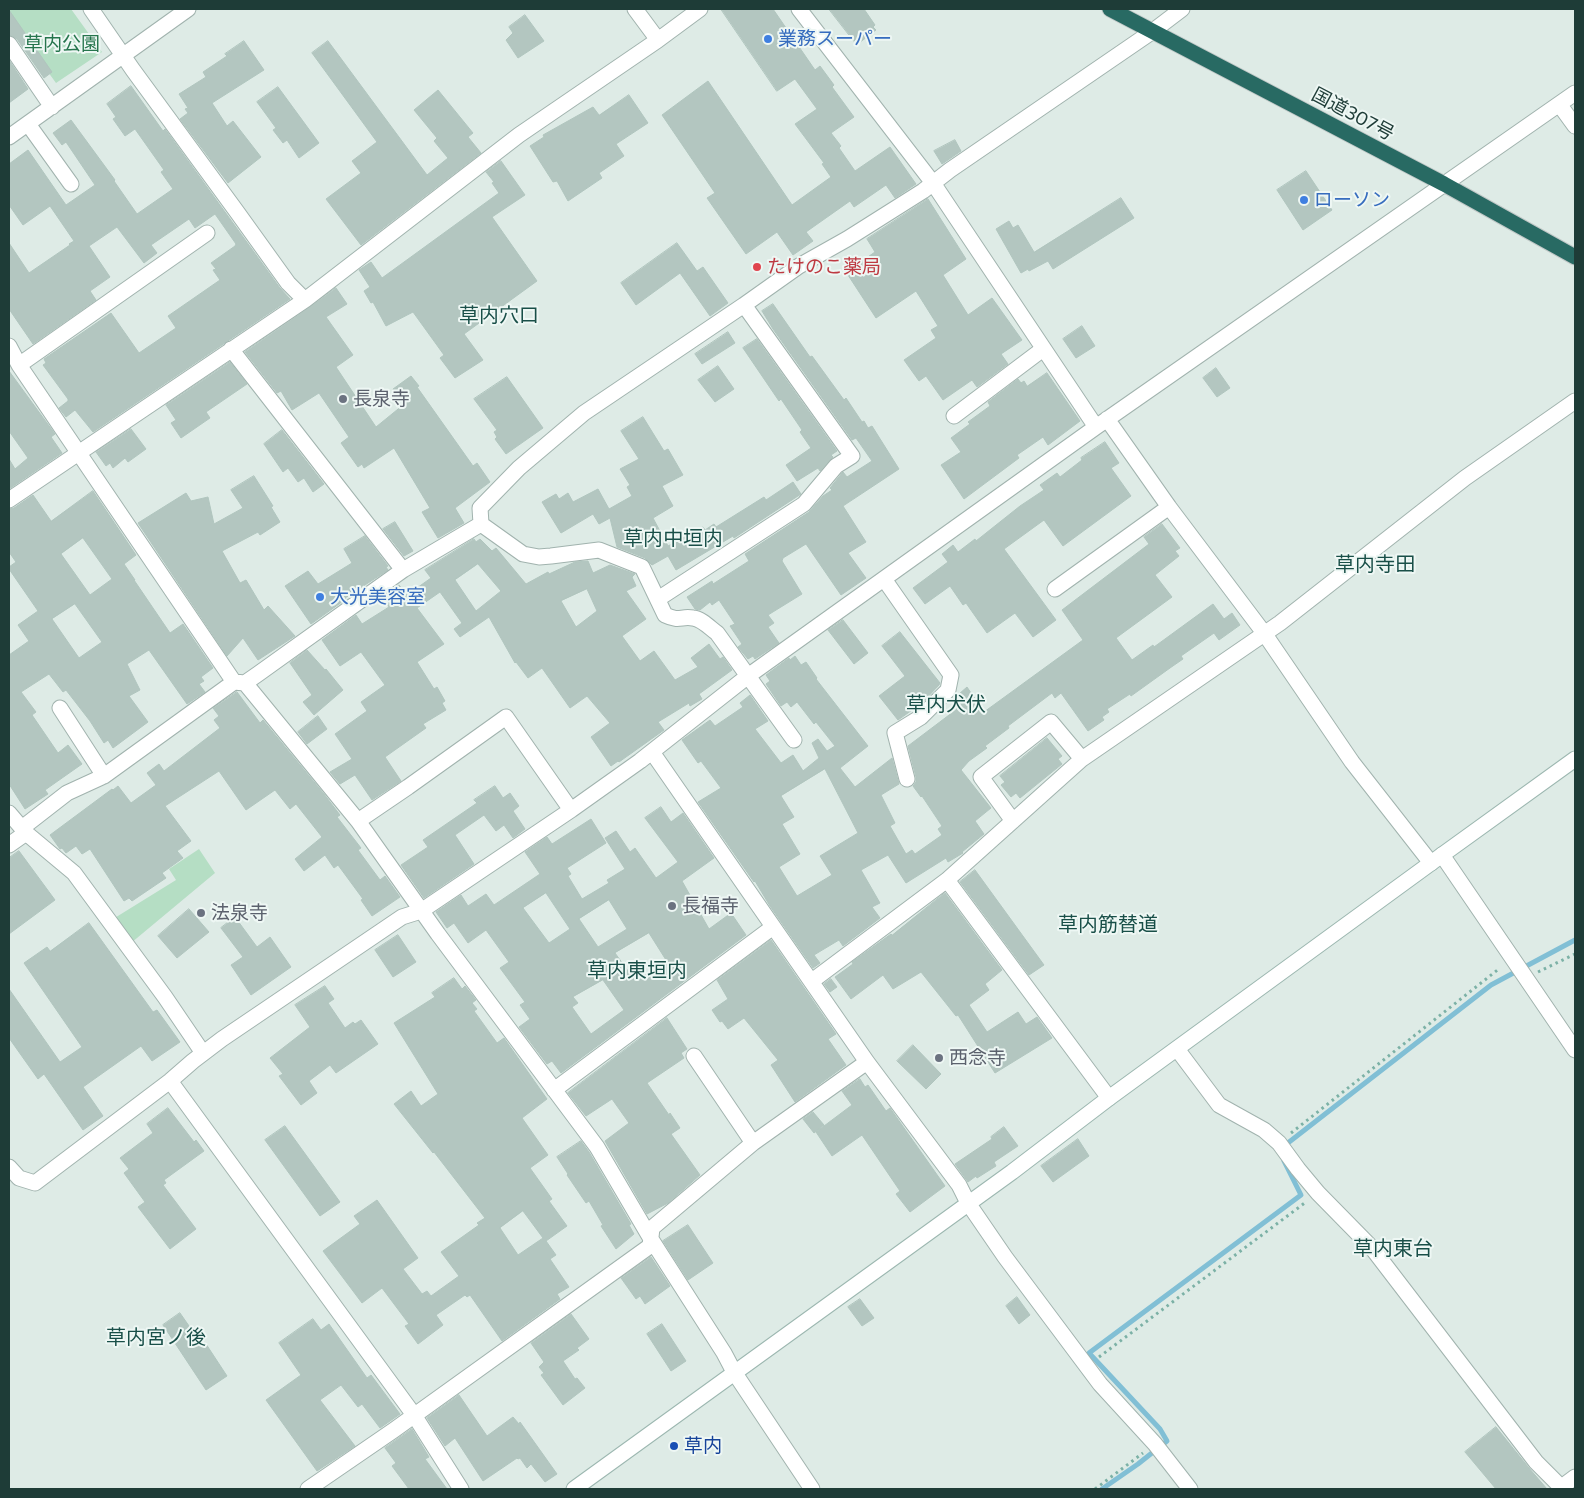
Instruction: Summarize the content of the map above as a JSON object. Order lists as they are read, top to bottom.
{
  "streets": {
    "highway": ["国道307号"]
  },
  "districts": [
    "草内穴口",
    "草内中垣内",
    "草内寺田",
    "草内犬伏",
    "草内筋替道",
    "草内東垣内",
    "草内東台",
    "草内宮ノ後"
  ],
  "parks": ["草内公園"],
  "places": [
    "業務スーパー",
    "ローソン",
    "たけのこ薬局",
    "長泉寺",
    "大光美容室",
    "長福寺",
    "法泉寺",
    "西念寺",
    "草内"
  ]
}
